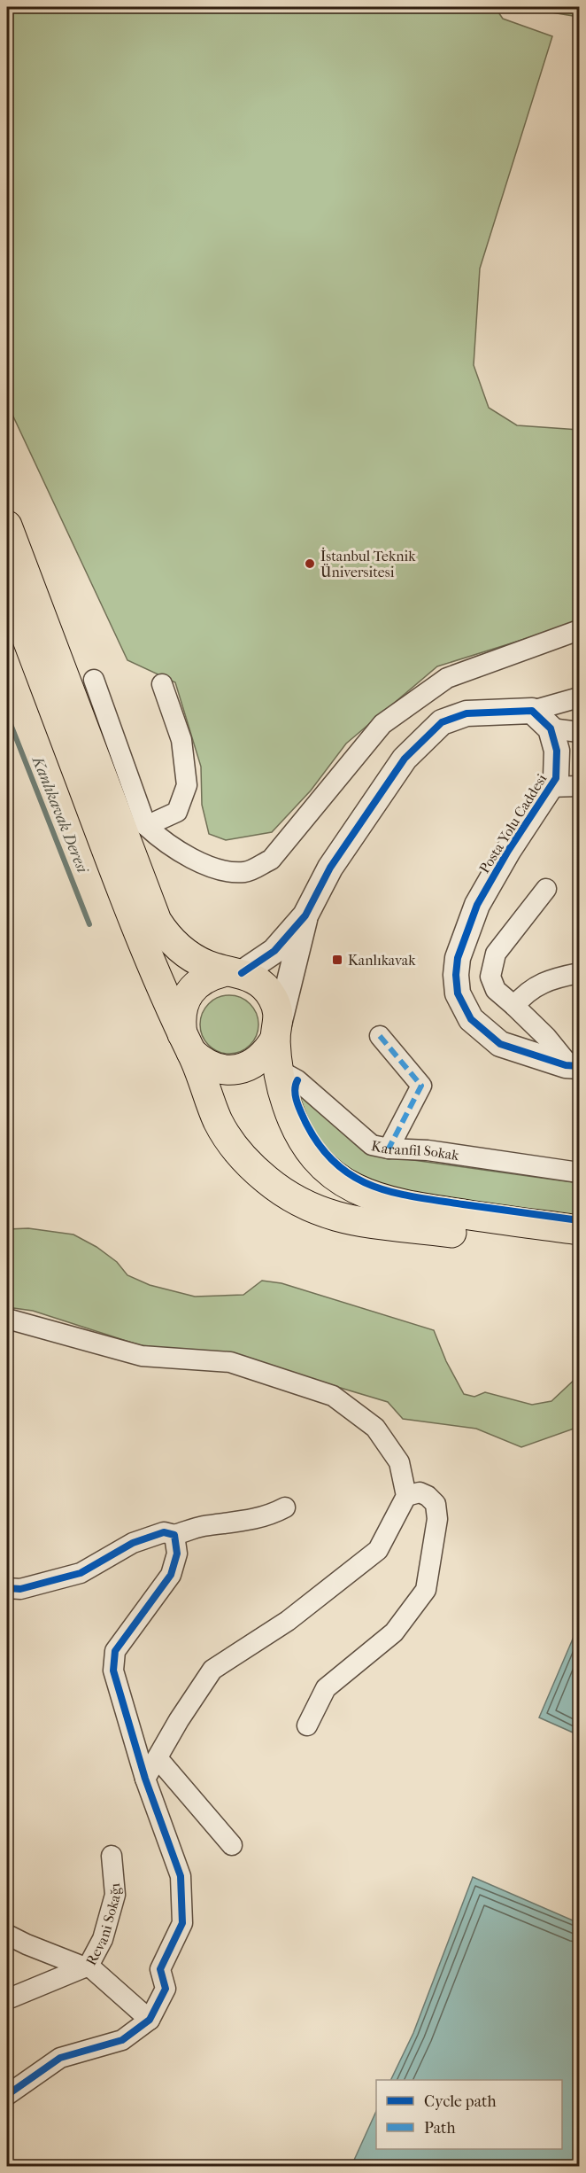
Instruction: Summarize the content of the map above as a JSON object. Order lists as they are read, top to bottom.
{
  "streets": {
    "street": ["Posta Yolu Caddesi", "Karanfil Sokak", "Revani Sokağı"]
  },
  "water": ["Kanlıkavak Deresi"],
  "places": {
    "other": ["İstanbul Teknik Üniversitesi"],
    "transit": ["Kanlıkavak"]
  },
  "legend": ["Cycle path", "Path"]
}
